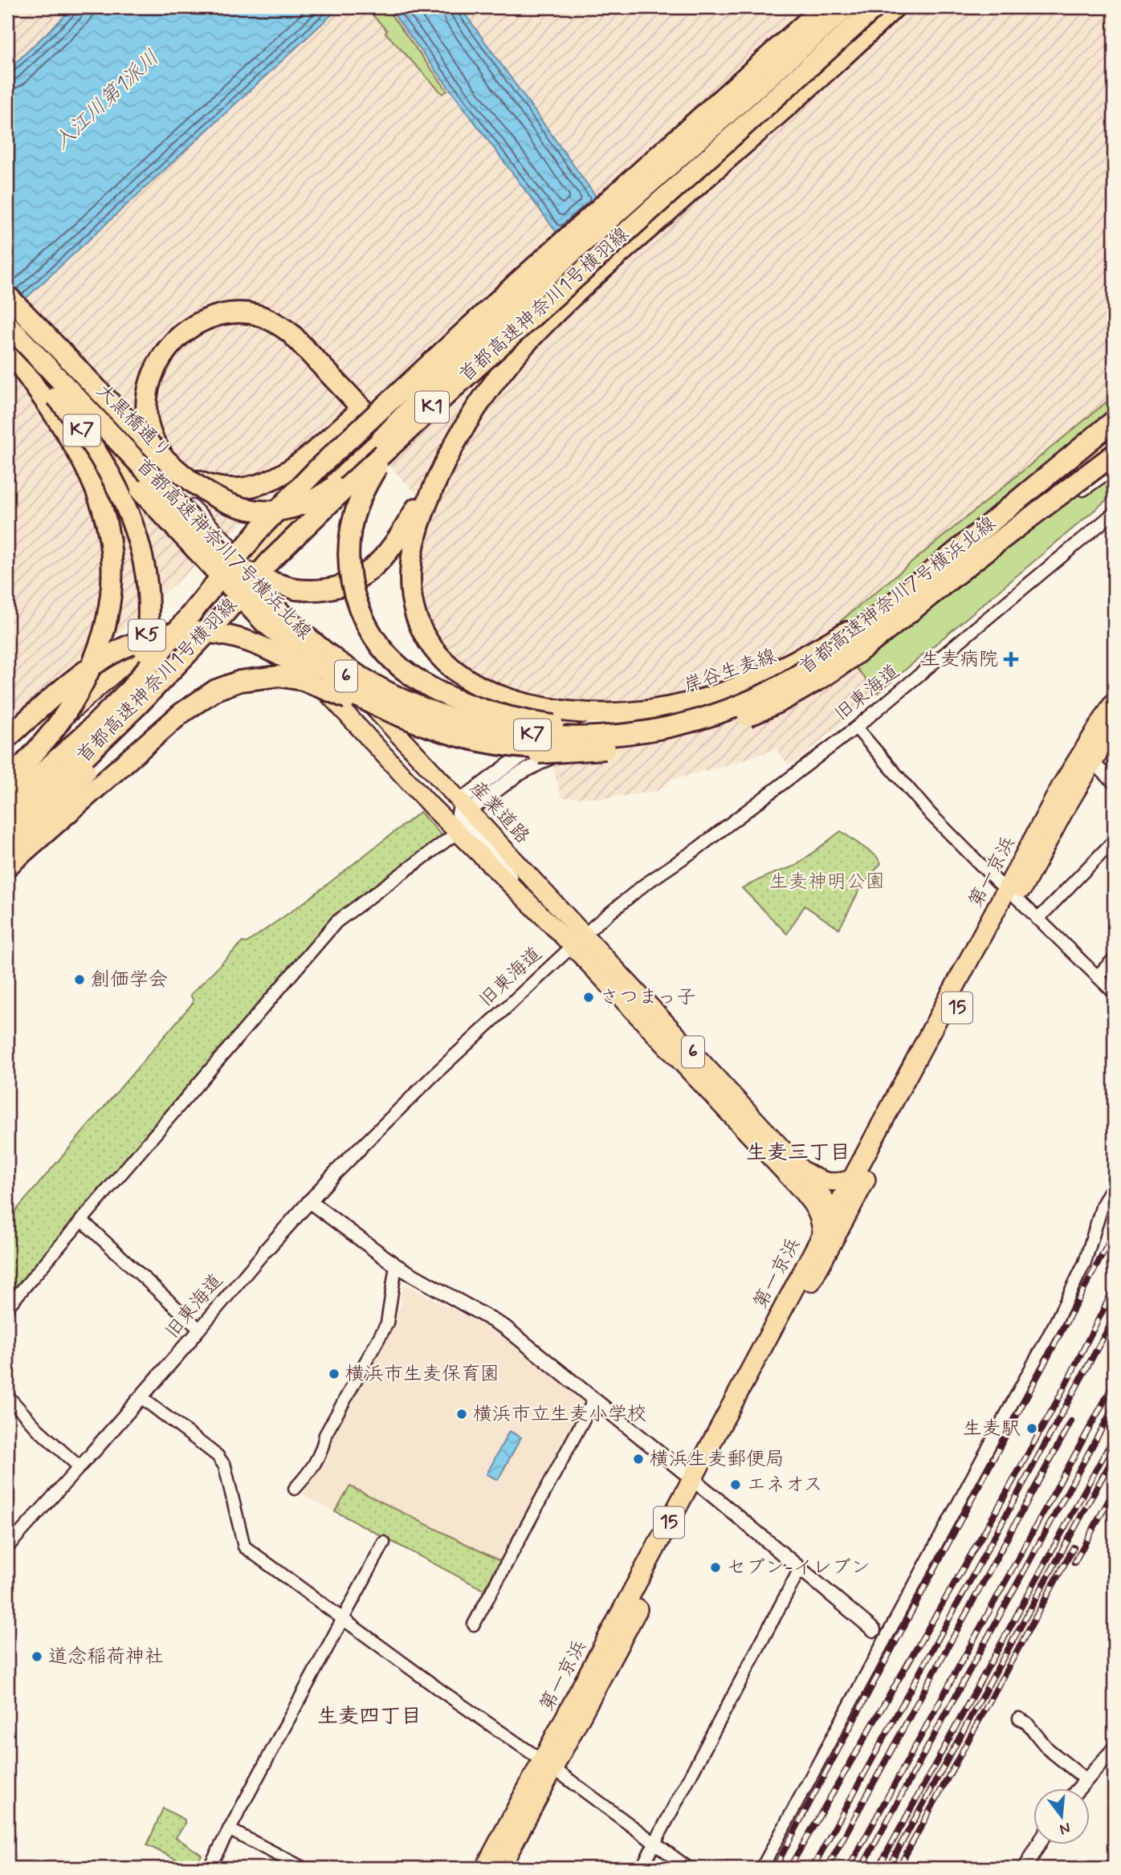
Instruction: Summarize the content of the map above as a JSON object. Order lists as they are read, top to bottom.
{
  "streets": {
    "highway": [
      "首都高速神奈川1号横羽線",
      "K1",
      "K7",
      "首都高速神奈川7号横浜北線",
      "K5",
      "第一京浜",
      "15"
    ],
    "main road": ["6", "産業道路"],
    "street": ["大黒橋通り", "岸谷生麦線", "旧東海道"]
  },
  "crossings": [
    ["大黒橋通り", "産業道路"],
    ["首都高速神奈川7号横浜北線", "K5"],
    ["首都高速神奈川7号横浜北線", "岸谷生麦線"],
    ["岸谷生麦線", "産業道路"],
    ["旧東海道", "産業道路"],
    ["産業道路", "第一京浜"]
  ],
  "districts": ["生麦三丁目", "生麦四丁目"],
  "water": ["入江川第1派川"],
  "parks": ["生麦神明公園"],
  "places": {
    "health": ["生麦病院"],
    "other": [
      "創価学会",
      "さつまっ子",
      "横浜市生麦保育園",
      "横浜市立生麦小学校",
      "生麦駅",
      "横浜生麦郵便局",
      "エネオス",
      "セブン-イレブン",
      "道念稲荷神社"
    ]
  },
  "north": "bottom"
}
